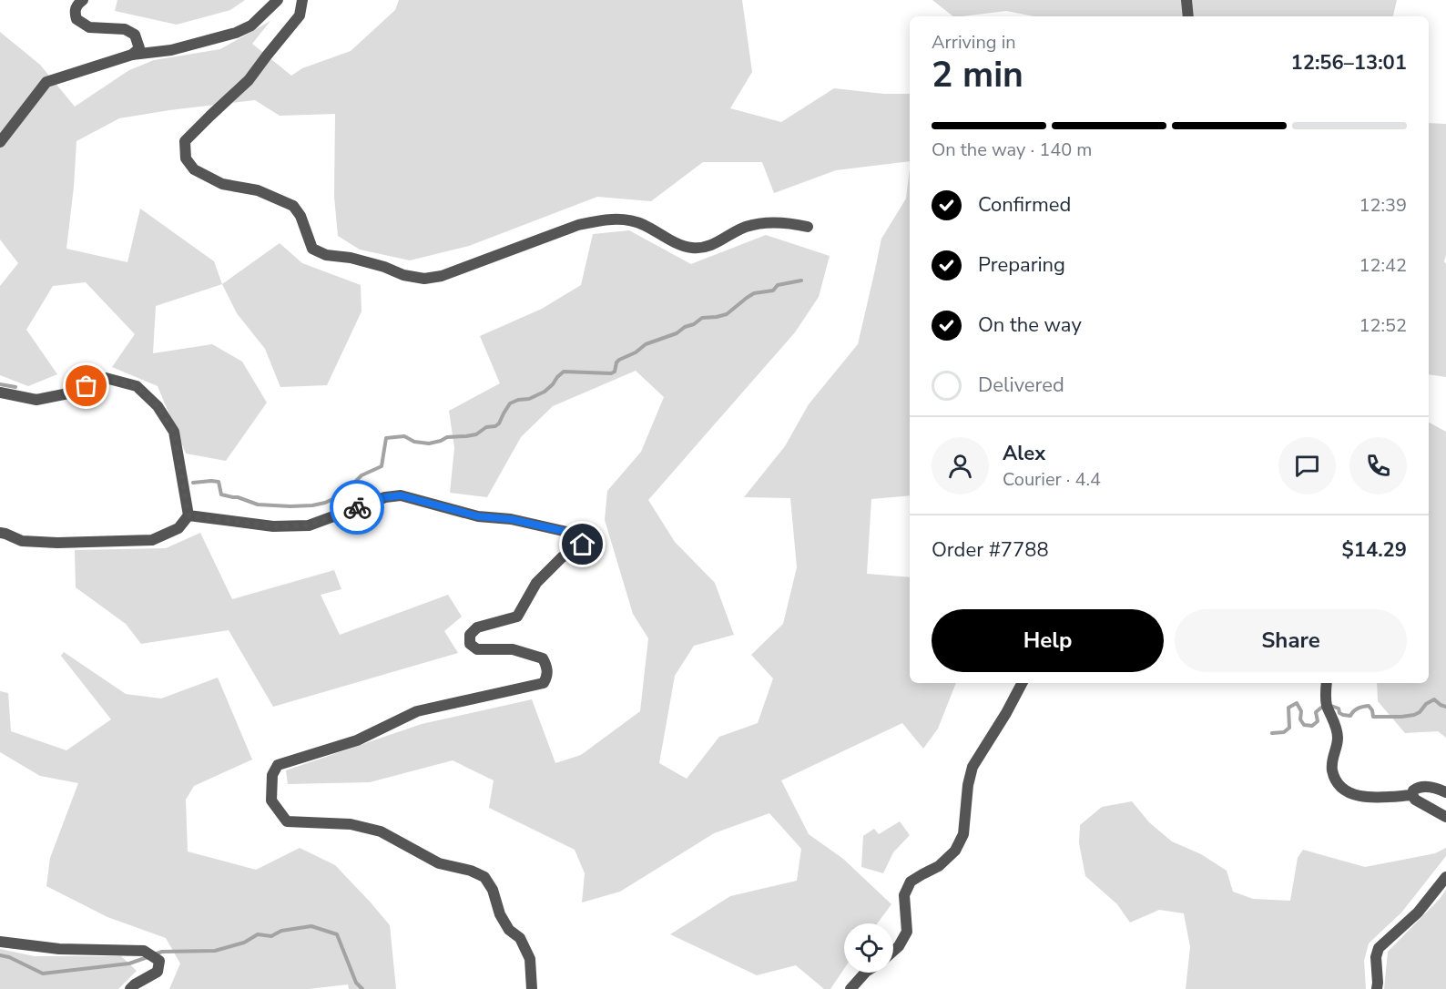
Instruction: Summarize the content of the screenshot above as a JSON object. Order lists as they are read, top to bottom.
{
  "page": {
    "heading": ["2 min", "Arriving in", "12:56–13:01"],
    "panel": [
      "Alex",
      "Courier · 4.4",
      "Order #7788",
      "$14.29"
    ],
    "bar": "On the way · 140 m",
    "list": [
      ["Confirmed", "12:39"],
      ["Preparing", "12:42"],
      ["On the way", "12:52"],
      "Delivered"
    ],
    "buttons": ["Help", "Share"]
  }
}
